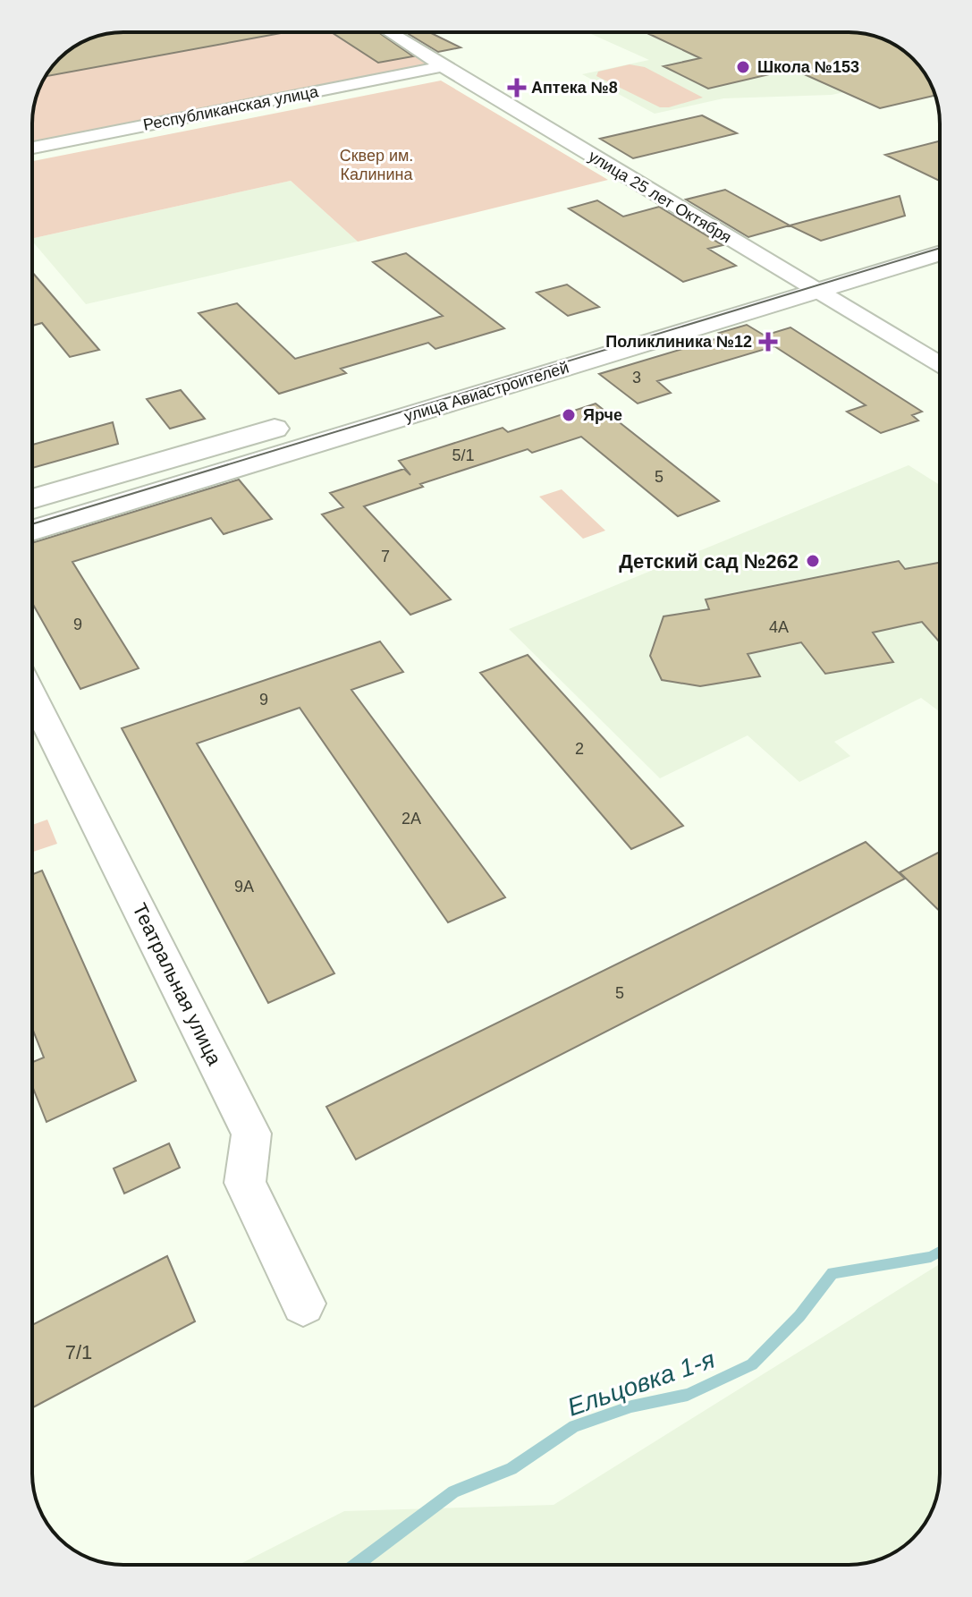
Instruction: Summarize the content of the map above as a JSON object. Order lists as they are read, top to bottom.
{
  "streets": {
    "main road": ["улица Авиастроителей"],
    "street": ["Республиканская улица", "улица 25 лет Октября", "Театральная улица"]
  },
  "crossings": [
    ["Республиканская улица", "улица 25 лет Октября"],
    ["улица 25 лет Октября", "улица Авиастроителей"]
  ],
  "water": ["Ельцовка 1-я"],
  "parks": ["Сквер им. Калинина"],
  "places": {
    "other": ["Школа №153", "Ярче", "Детский сад №262"],
    "health": ["Аптека №8", "Поликлиника №12"]
  },
  "house_numbers": [
    "3",
    "5/1",
    "5",
    "7",
    "9",
    "4А",
    "9",
    "2",
    "2А",
    "9А",
    "5",
    "7/1"
  ]
}
